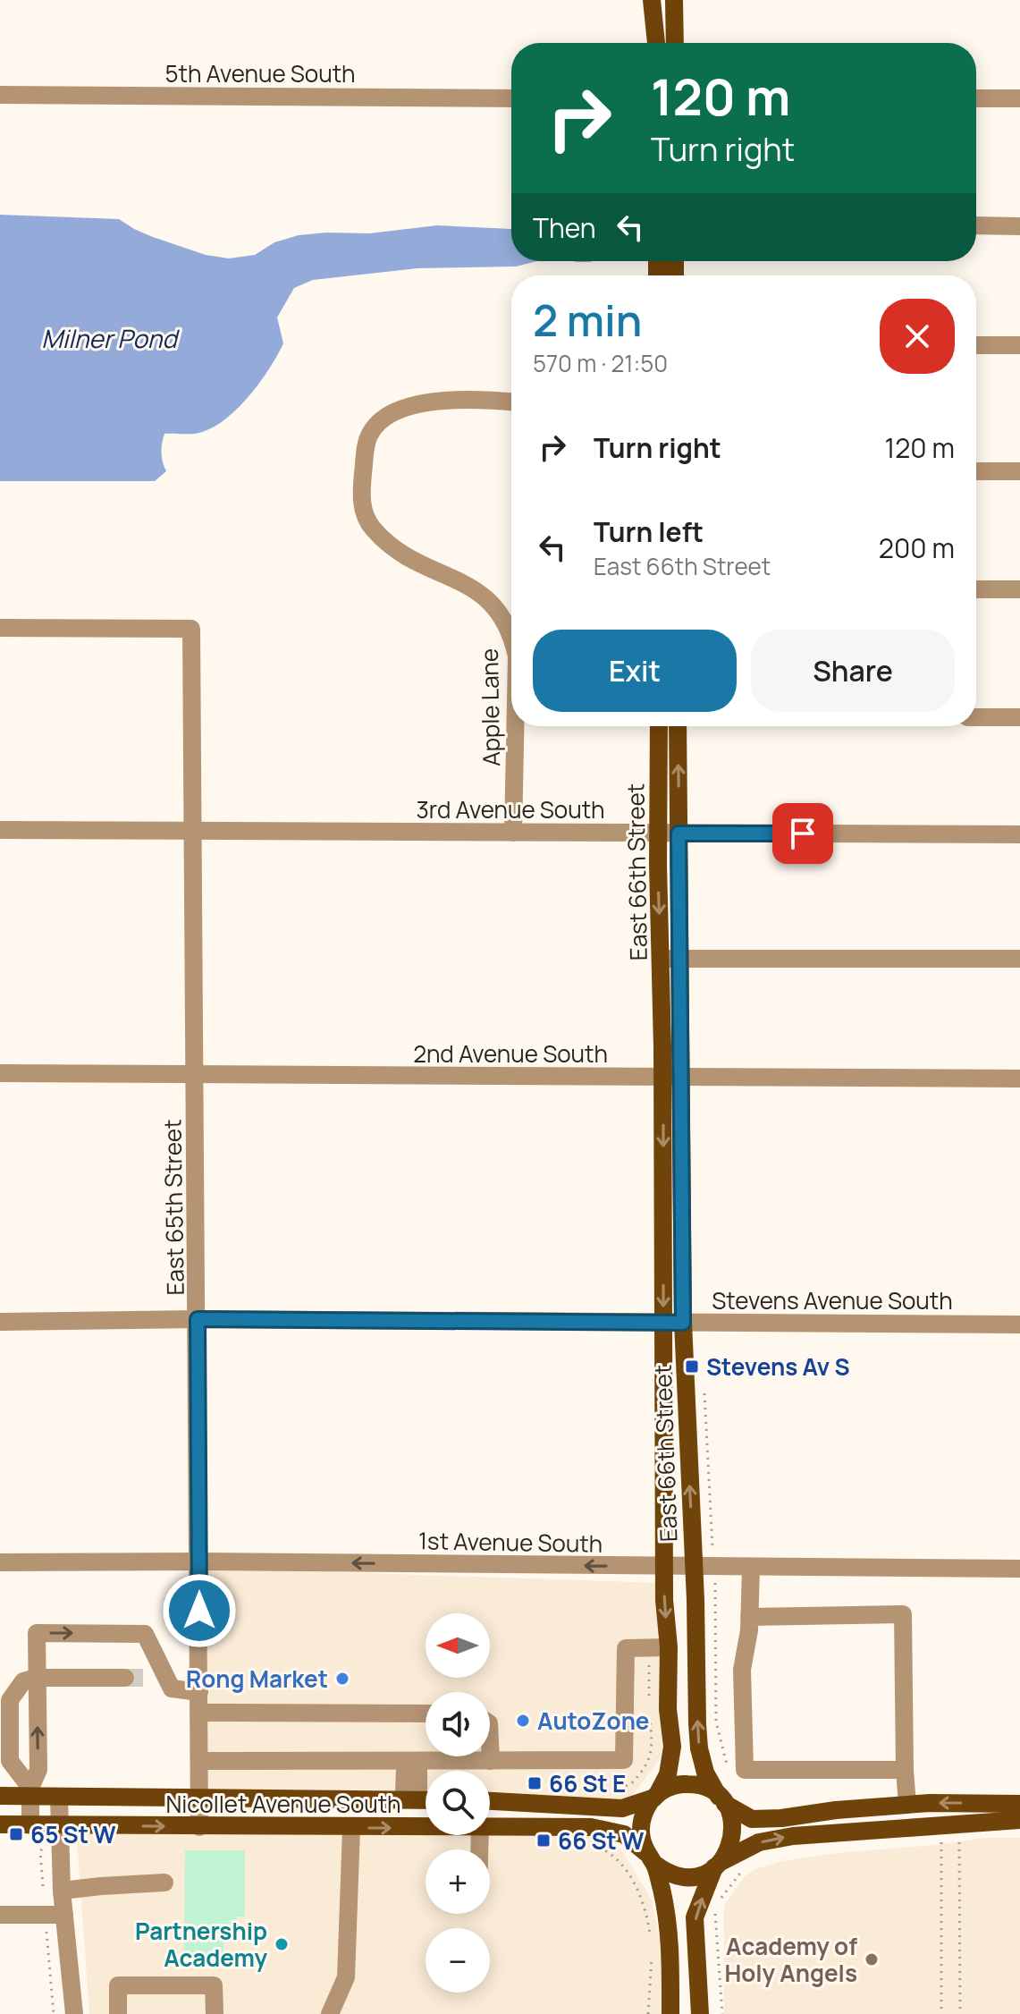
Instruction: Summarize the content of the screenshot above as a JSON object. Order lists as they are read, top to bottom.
{
  "streets": {
    "main road": ["East 66th Street", "Nicollet Avenue South"],
    "street": [
      "5th Avenue South",
      "Apple Lane",
      "3rd Avenue South",
      "2nd Avenue South",
      "East 65th Street",
      "Stevens Avenue South",
      "1st Avenue South"
    ]
  },
  "crossings": [
    ["Apple Lane", "3rd Avenue South"],
    ["3rd Avenue South", "East 66th Street"],
    ["3rd Avenue South", "East 65th Street"],
    ["East 66th Street", "2nd Avenue South"],
    ["East 66th Street", "Stevens Avenue South"],
    ["East 66th Street", "1st Avenue South"],
    ["East 66th Street", "Nicollet Avenue South"],
    ["2nd Avenue South", "East 65th Street"],
    ["East 65th Street", "Stevens Avenue South"],
    ["East 65th Street", "1st Avenue South"],
    ["East 65th Street", "Nicollet Avenue South"]
  ],
  "water": ["Milner Pond"],
  "places": {
    "transit": [
      "Stevens Av S",
      "66 St E",
      "65 St W",
      "66 St W"
    ],
    "other": [
      "Rong Market",
      "AutoZone",
      "Partnership Academy",
      "Academy of Holy Angels"
    ]
  },
  "north": "left",
  "page": {
    "turn": ["120 m", "Turn right"],
    "then": "Then",
    "heading": ["2 min", "570 m · 21:50"],
    "list": [
      {
        "name": "Turn right",
        "value": "120 m"
      },
      {
        "name": "Turn left",
        "note": "East 66th Street",
        "value": "200 m"
      }
    ],
    "buttons": ["Exit", "Share"],
    "map_buttons": ["+", "−"]
  }
}
